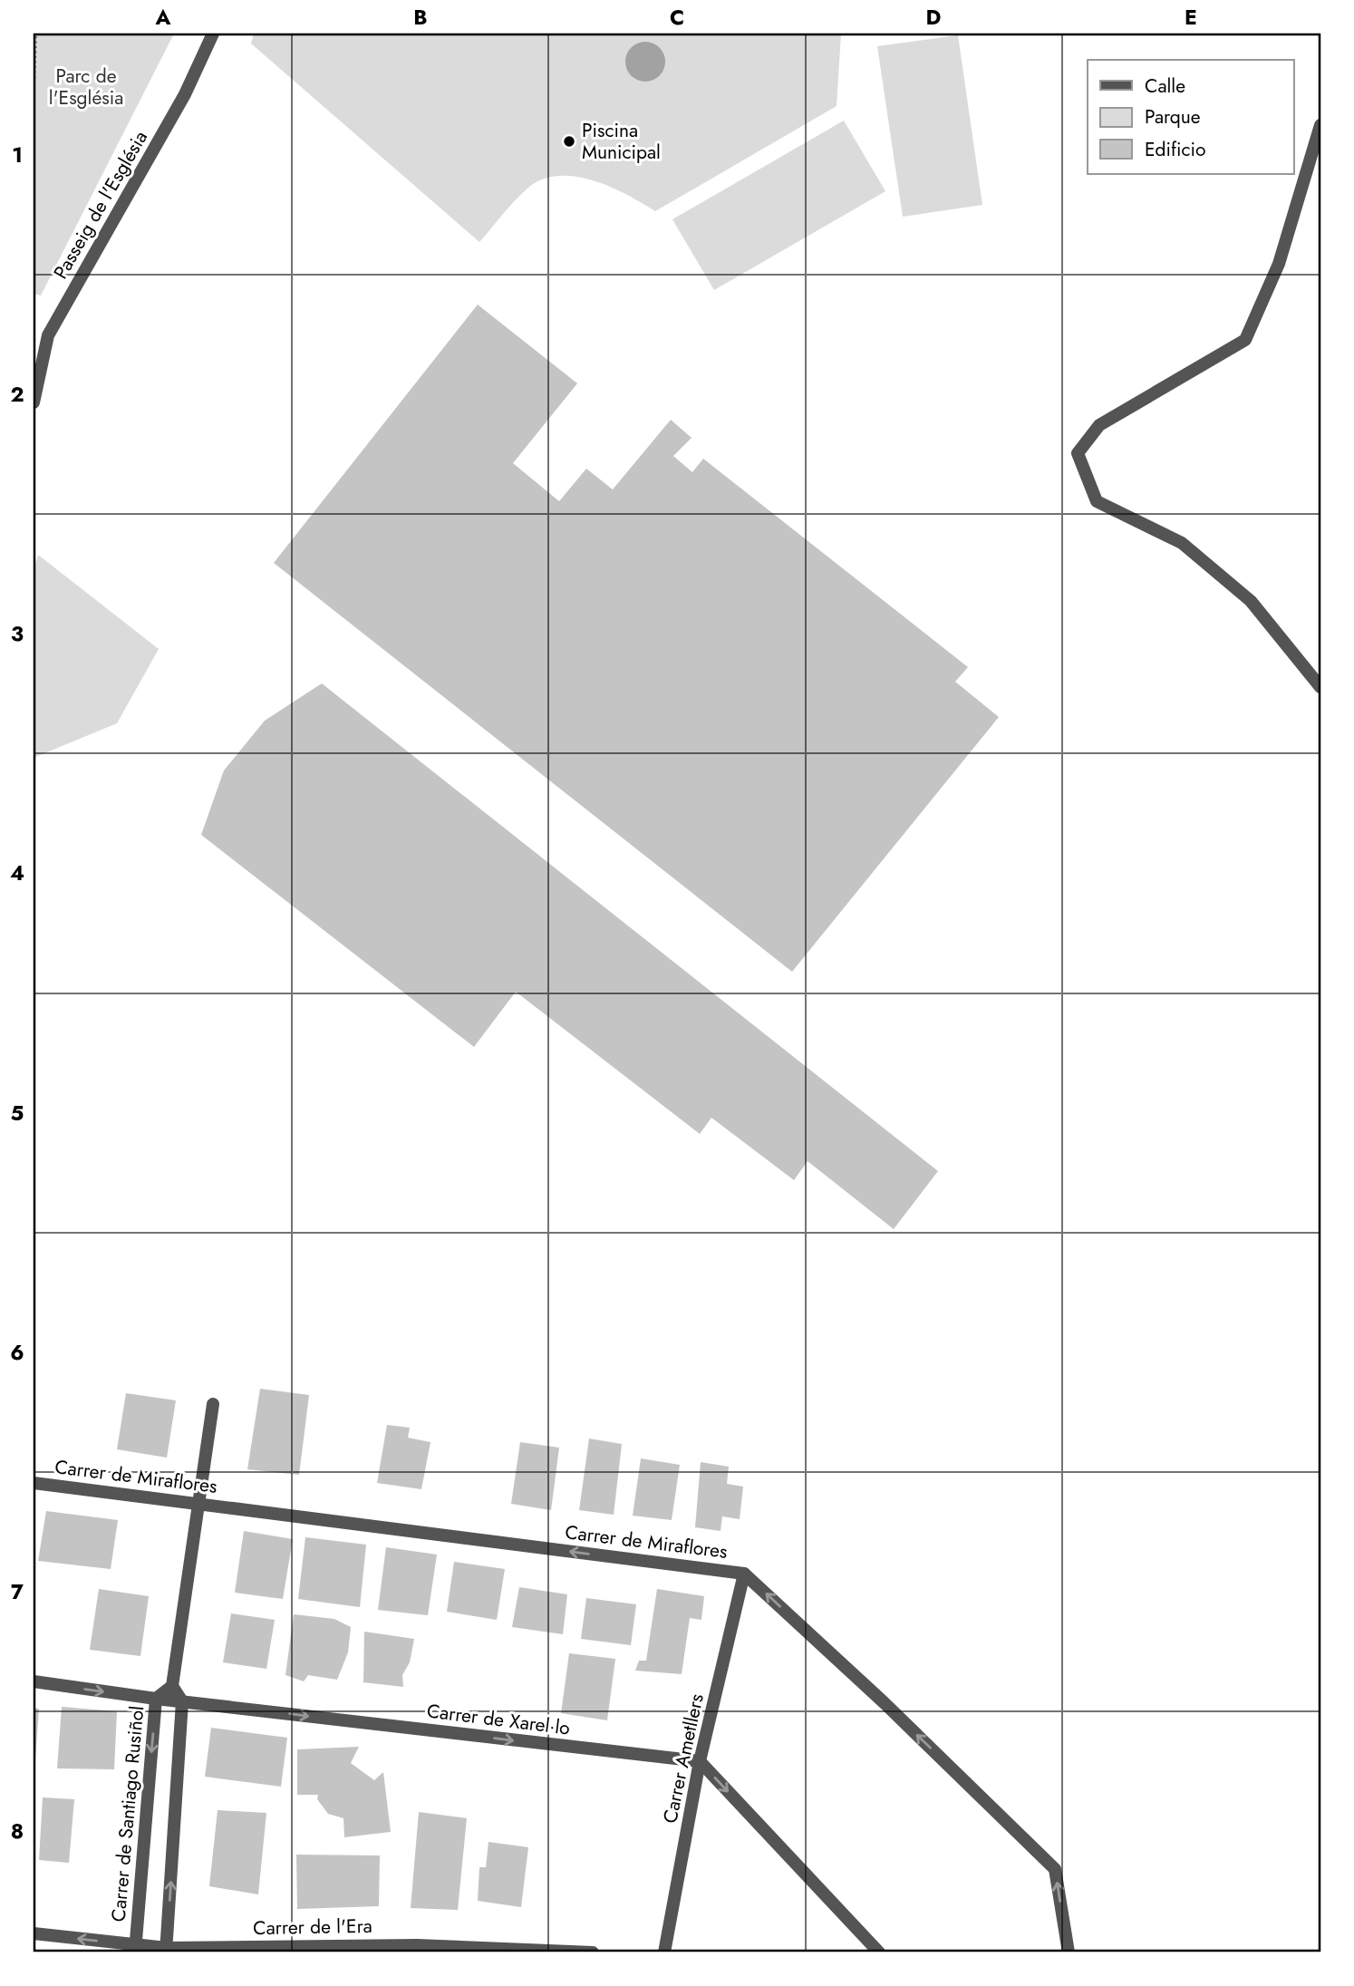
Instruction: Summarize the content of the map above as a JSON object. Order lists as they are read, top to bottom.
{
  "streets": {
    "street": [
      "Passeig de l'Església",
      "Carrer de Miraflores",
      "Carrer de Xarel·lo",
      "Carrer Ametllers",
      "Carrer de Santiago Rusiñol",
      "Carrer de l'Era"
    ]
  },
  "crossings": [
    ["Carrer de Miraflores", "Carrer Ametllers"],
    ["Carrer de Xarel·lo", "Carrer Ametllers"],
    ["Carrer de Xarel·lo", "Carrer de Santiago Rusiñol"],
    ["Carrer de Santiago Rusiñol", "Carrer de l'Era"]
  ],
  "one_way": ["Carrer de Miraflores", "Carrer de Xarel·lo"],
  "parks": ["Parc de l'Església"],
  "places": ["Piscina Municipal"],
  "legend": ["Calle", "Parque", "Edificio"],
  "grid": {
    "columns": [
      "A",
      "B",
      "C",
      "D",
      "E"
    ],
    "rows": [
      "1",
      "2",
      "3",
      "4",
      "5",
      "6",
      "7",
      "8"
    ]
  }
}
